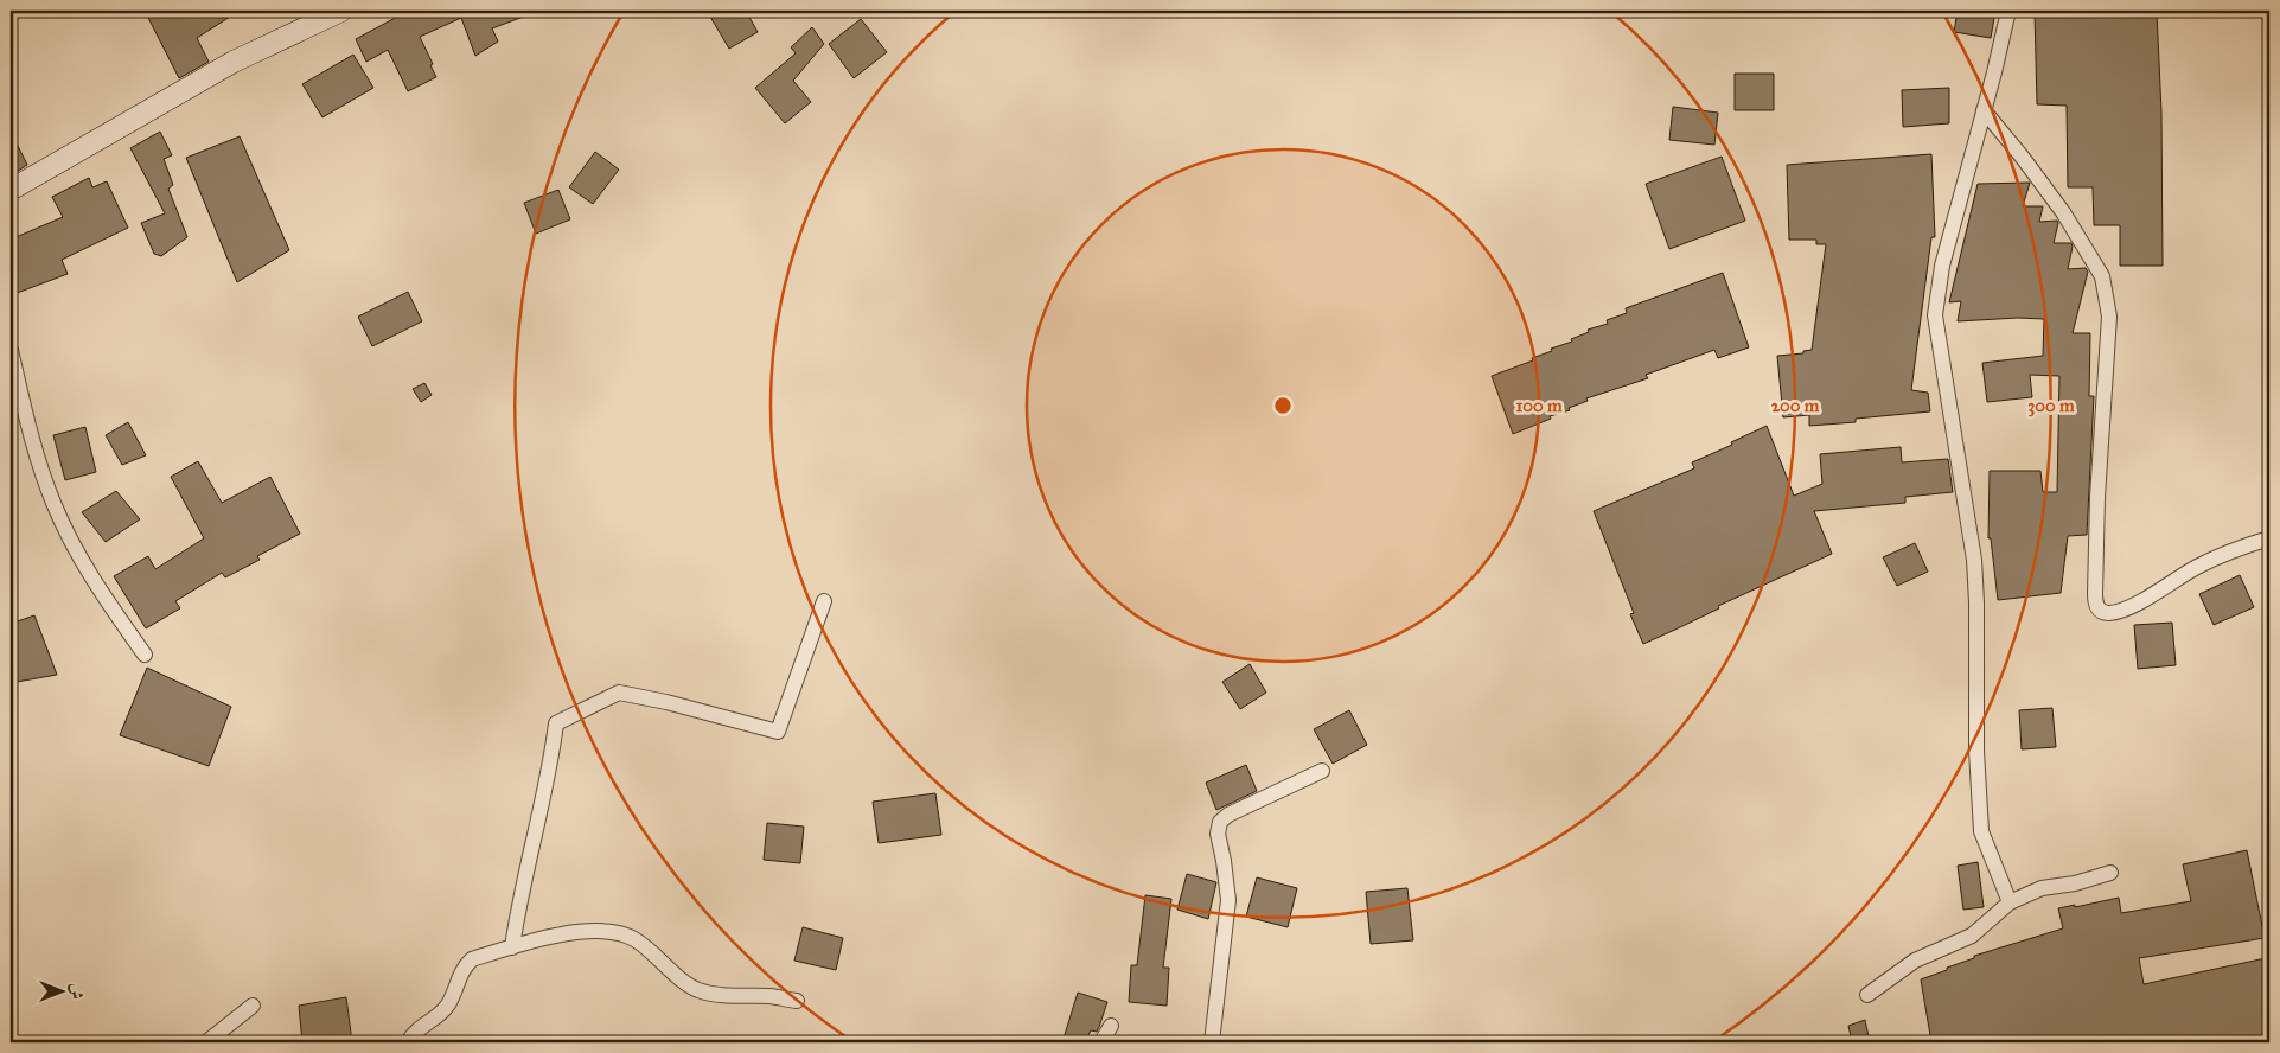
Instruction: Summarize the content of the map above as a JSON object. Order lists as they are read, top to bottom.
{
  "north": "right",
  "rings": ["100 m", "200 m", "300 m"]
}
